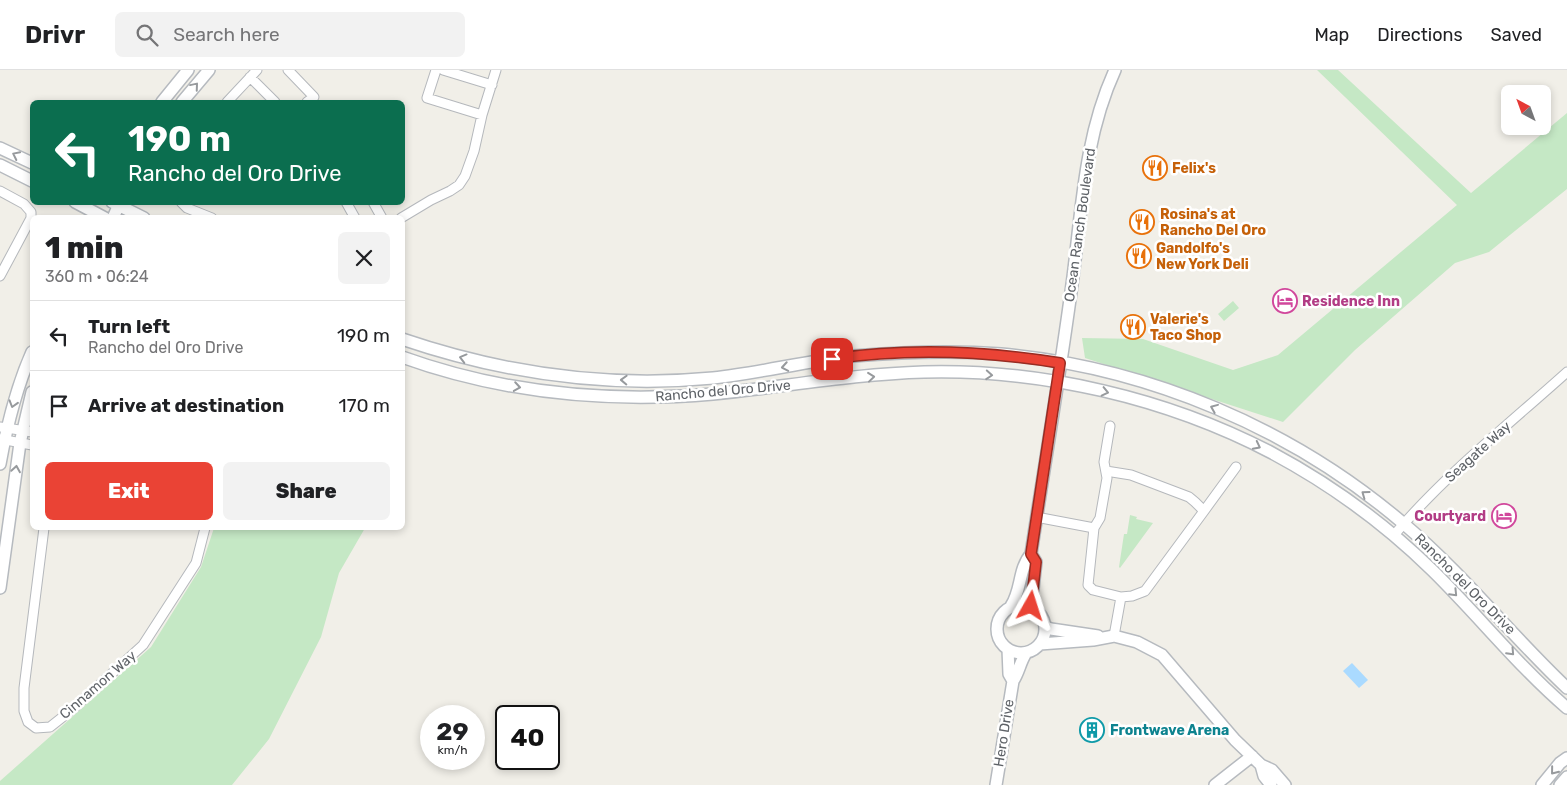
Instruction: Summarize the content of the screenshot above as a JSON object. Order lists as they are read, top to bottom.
{
  "streets": {
    "main road": ["Ocean Ranch Boulevard", "Rancho del Oro Drive", "Hero Drive"],
    "street": ["Seagate Way", "Cinnamon Way"]
  },
  "crossings": [
    ["Ocean Ranch Boulevard", "Rancho del Oro Drive"],
    ["Rancho del Oro Drive", "Seagate Way"]
  ],
  "places": {
    "restaurant": [
      "Felix's",
      "Rosina's at Rancho Del Oro",
      "Gandolfo's New York Deli",
      "Valerie's Taco Shop"
    ],
    "hotel": ["Residence Inn", "Courtyard"],
    "building": ["Frontwave Arena"]
  },
  "north": "top left",
  "page": {
    "header": "Drivr",
    "search": "Search here",
    "nav": ["Map", "Directions", "Saved"],
    "turn": ["190 m", "Rancho del Oro Drive"],
    "heading": ["1 min", "360 m · 06:24"],
    "list": [
      {
        "name": "Turn left",
        "note": "Rancho del Oro Drive",
        "value": "190 m"
      },
      {
        "name": "Arrive at destination",
        "value": "170 m"
      }
    ],
    "buttons": ["Exit", "Share"],
    "speed": "29 km/h",
    "limit": "40"
  }
}
